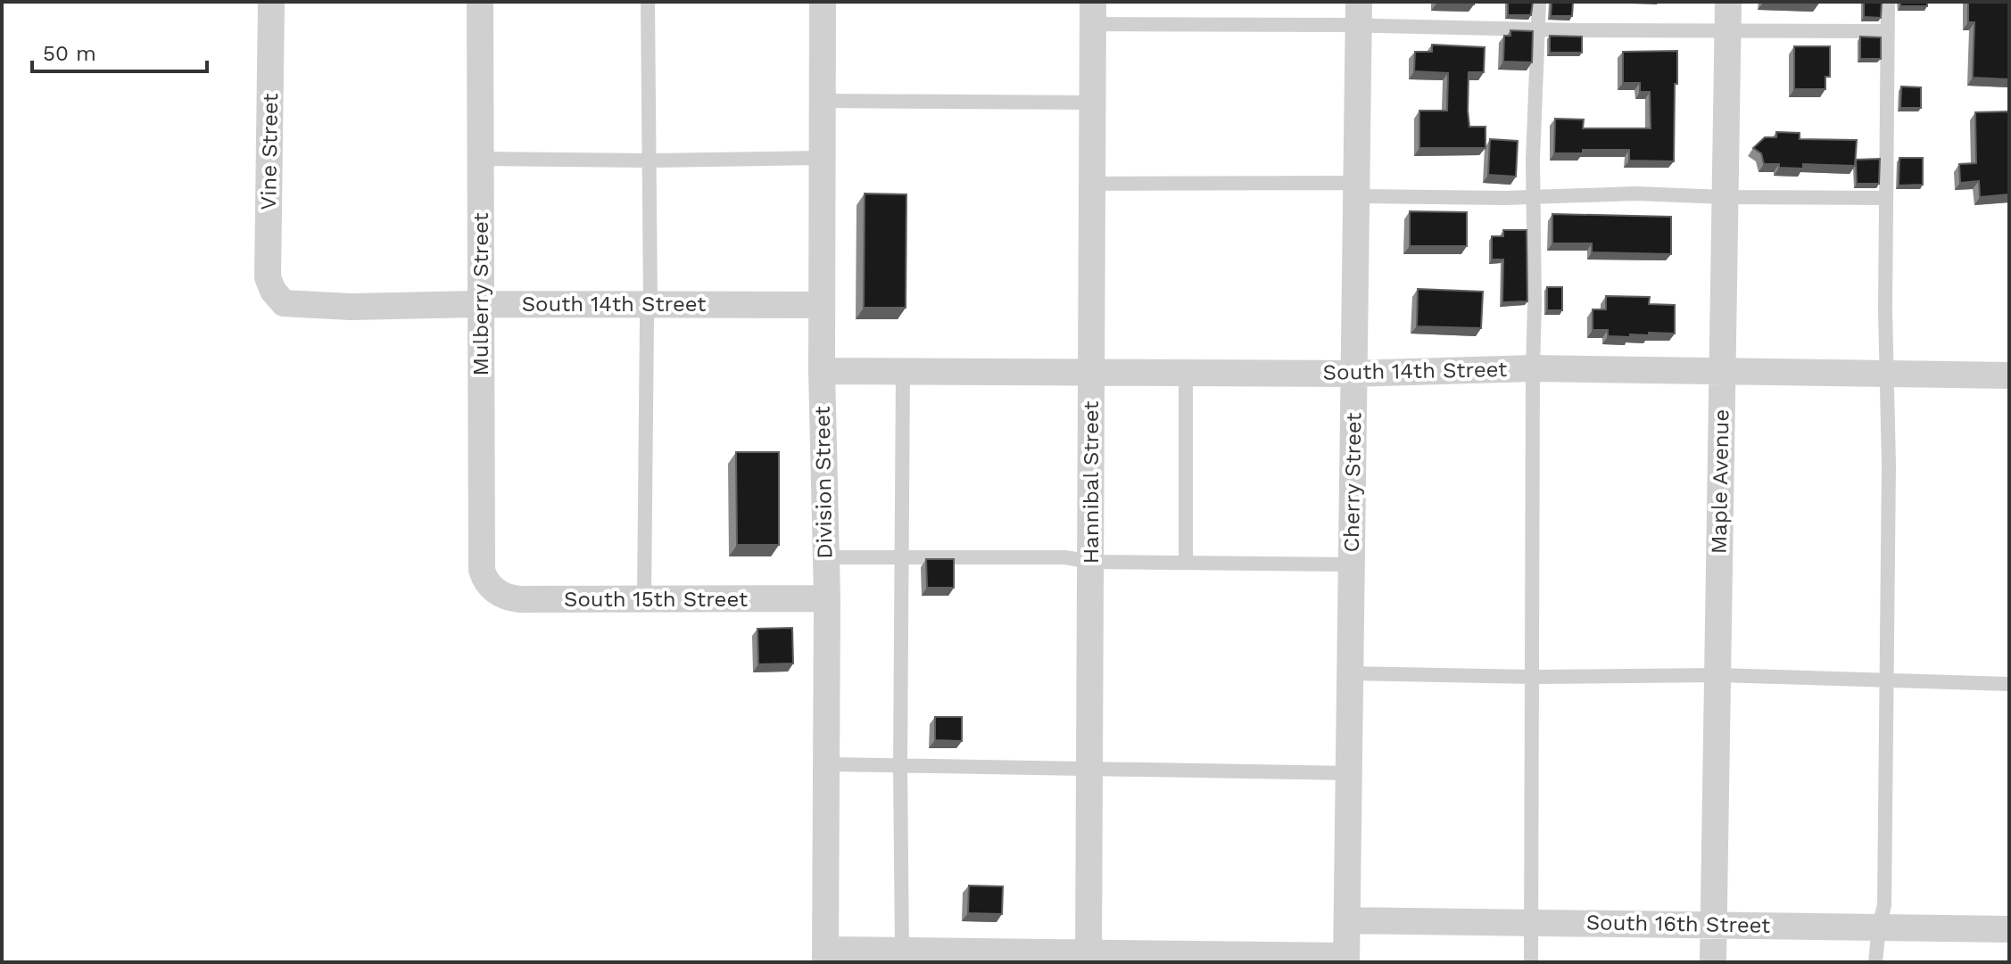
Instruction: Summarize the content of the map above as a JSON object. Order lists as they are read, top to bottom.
{
  "streets": {
    "street": [
      "Vine Street",
      "Mulberry Street",
      "South 14th Street",
      "Maple Avenue",
      "Division Street",
      "Hannibal Street",
      "Cherry Street",
      "South 15th Street",
      "South 16th Street"
    ]
  },
  "crossings": [
    ["Vine Street", "South 14th Street"],
    ["Mulberry Street", "South 14th Street"],
    ["Mulberry Street", "South 15th Street"],
    ["South 14th Street", "Maple Avenue"],
    ["South 14th Street", "Division Street"],
    ["South 14th Street", "Hannibal Street"],
    ["South 14th Street", "Cherry Street"],
    ["Maple Avenue", "South 16th Street"],
    ["Division Street", "South 15th Street"],
    ["Cherry Street", "South 16th Street"]
  ],
  "scale_bar": "50 m"
}
